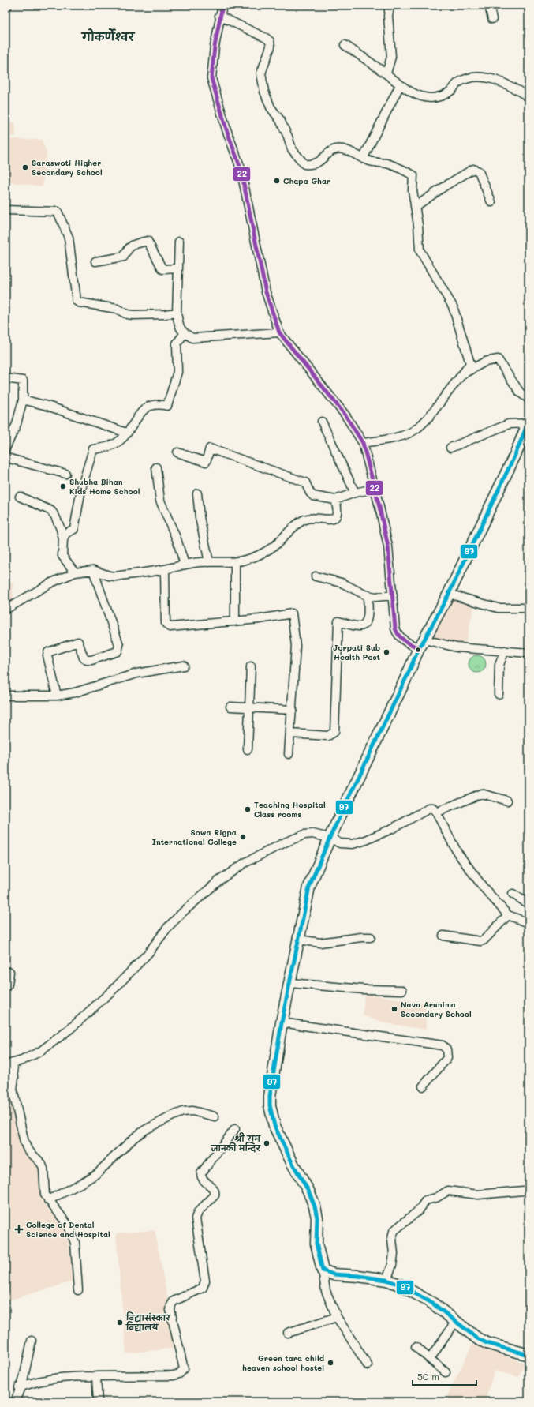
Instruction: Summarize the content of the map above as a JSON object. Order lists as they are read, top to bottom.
{
  "districts": ["गोकर्णेश्वर"],
  "places": {
    "other": [
      "Saraswoti Higher Secondary School",
      "Chapa Ghar",
      "Shubha Bihan Kids Home School",
      "Jorpati Sub Health Post",
      "Teaching Hospital Class rooms",
      "Sowa Rigpa International College",
      "Nava Arunima Secondary School",
      "श्री राम जानकी मन्दिर",
      "विद्यासंस्कार विद्यालय",
      "Green tara child heaven school hostel"
    ],
    "health": ["College of Dental Science and Hospital"]
  },
  "lines": ["transit line 22", "transit line 97"],
  "scale_bar": "50 m"
}
